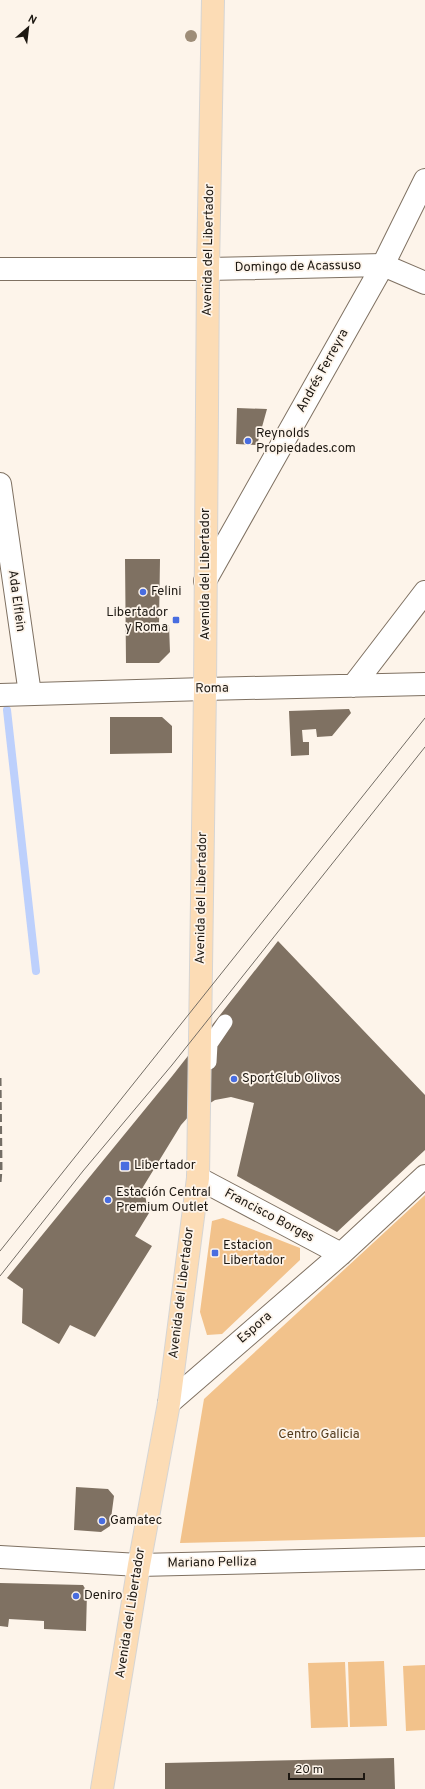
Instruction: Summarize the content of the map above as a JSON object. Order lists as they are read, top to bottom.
{
  "streets": {
    "main road": ["Avenida del Libertador"],
    "street": [
      "Domingo de Acassuso",
      "Andrés Ferreyra",
      "Ada Elflein",
      "Roma",
      "Francisco Borges",
      "Espora",
      "Mariano Pelliza"
    ]
  },
  "crossings": [
    ["Avenida del Libertador", "Domingo de Acassuso"],
    ["Avenida del Libertador", "Andrés Ferreyra"],
    ["Avenida del Libertador", "Roma"],
    ["Avenida del Libertador", "Francisco Borges"],
    ["Avenida del Libertador", "Espora"],
    ["Avenida del Libertador", "Mariano Pelliza"],
    ["Domingo de Acassuso", "Andrés Ferreyra"],
    ["Ada Elflein", "Roma"],
    ["Francisco Borges", "Espora"]
  ],
  "parks": ["Centro Galicia"],
  "places": {
    "other": [
      "Reynolds Propiedades.com",
      "Felini",
      "SportClub Olivos",
      "Estación Central Premium Outlet",
      "Gamatec",
      "Deniro"
    ],
    "transit": ["Libertador y Roma", "Libertador", "Estacion Libertador"]
  },
  "scale_bar": "20 m",
  "north": "top right"
}
